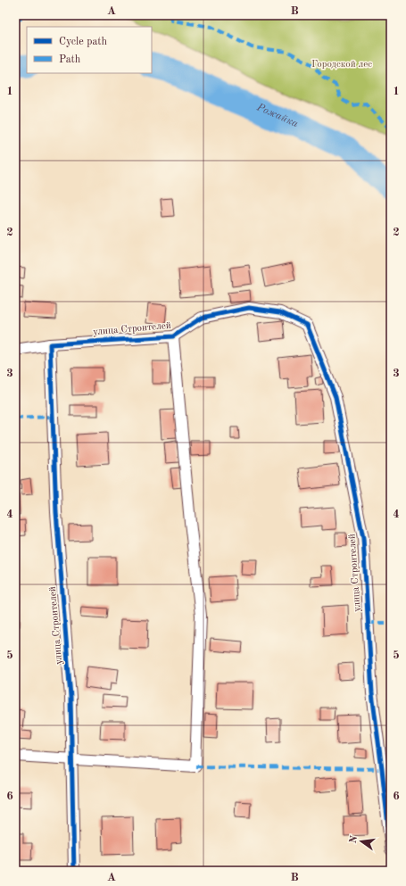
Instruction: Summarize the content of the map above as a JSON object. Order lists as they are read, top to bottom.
{
  "streets": {
    "street": ["улица Строителей"]
  },
  "water": ["Рожайка"],
  "parks": ["Городской лес"],
  "legend": ["Cycle path", "Path"],
  "north": "left",
  "grid": {
    "columns": ["A", "B"],
    "rows": [
      "1",
      "2",
      "3",
      "4",
      "5",
      "6"
    ]
  }
}
